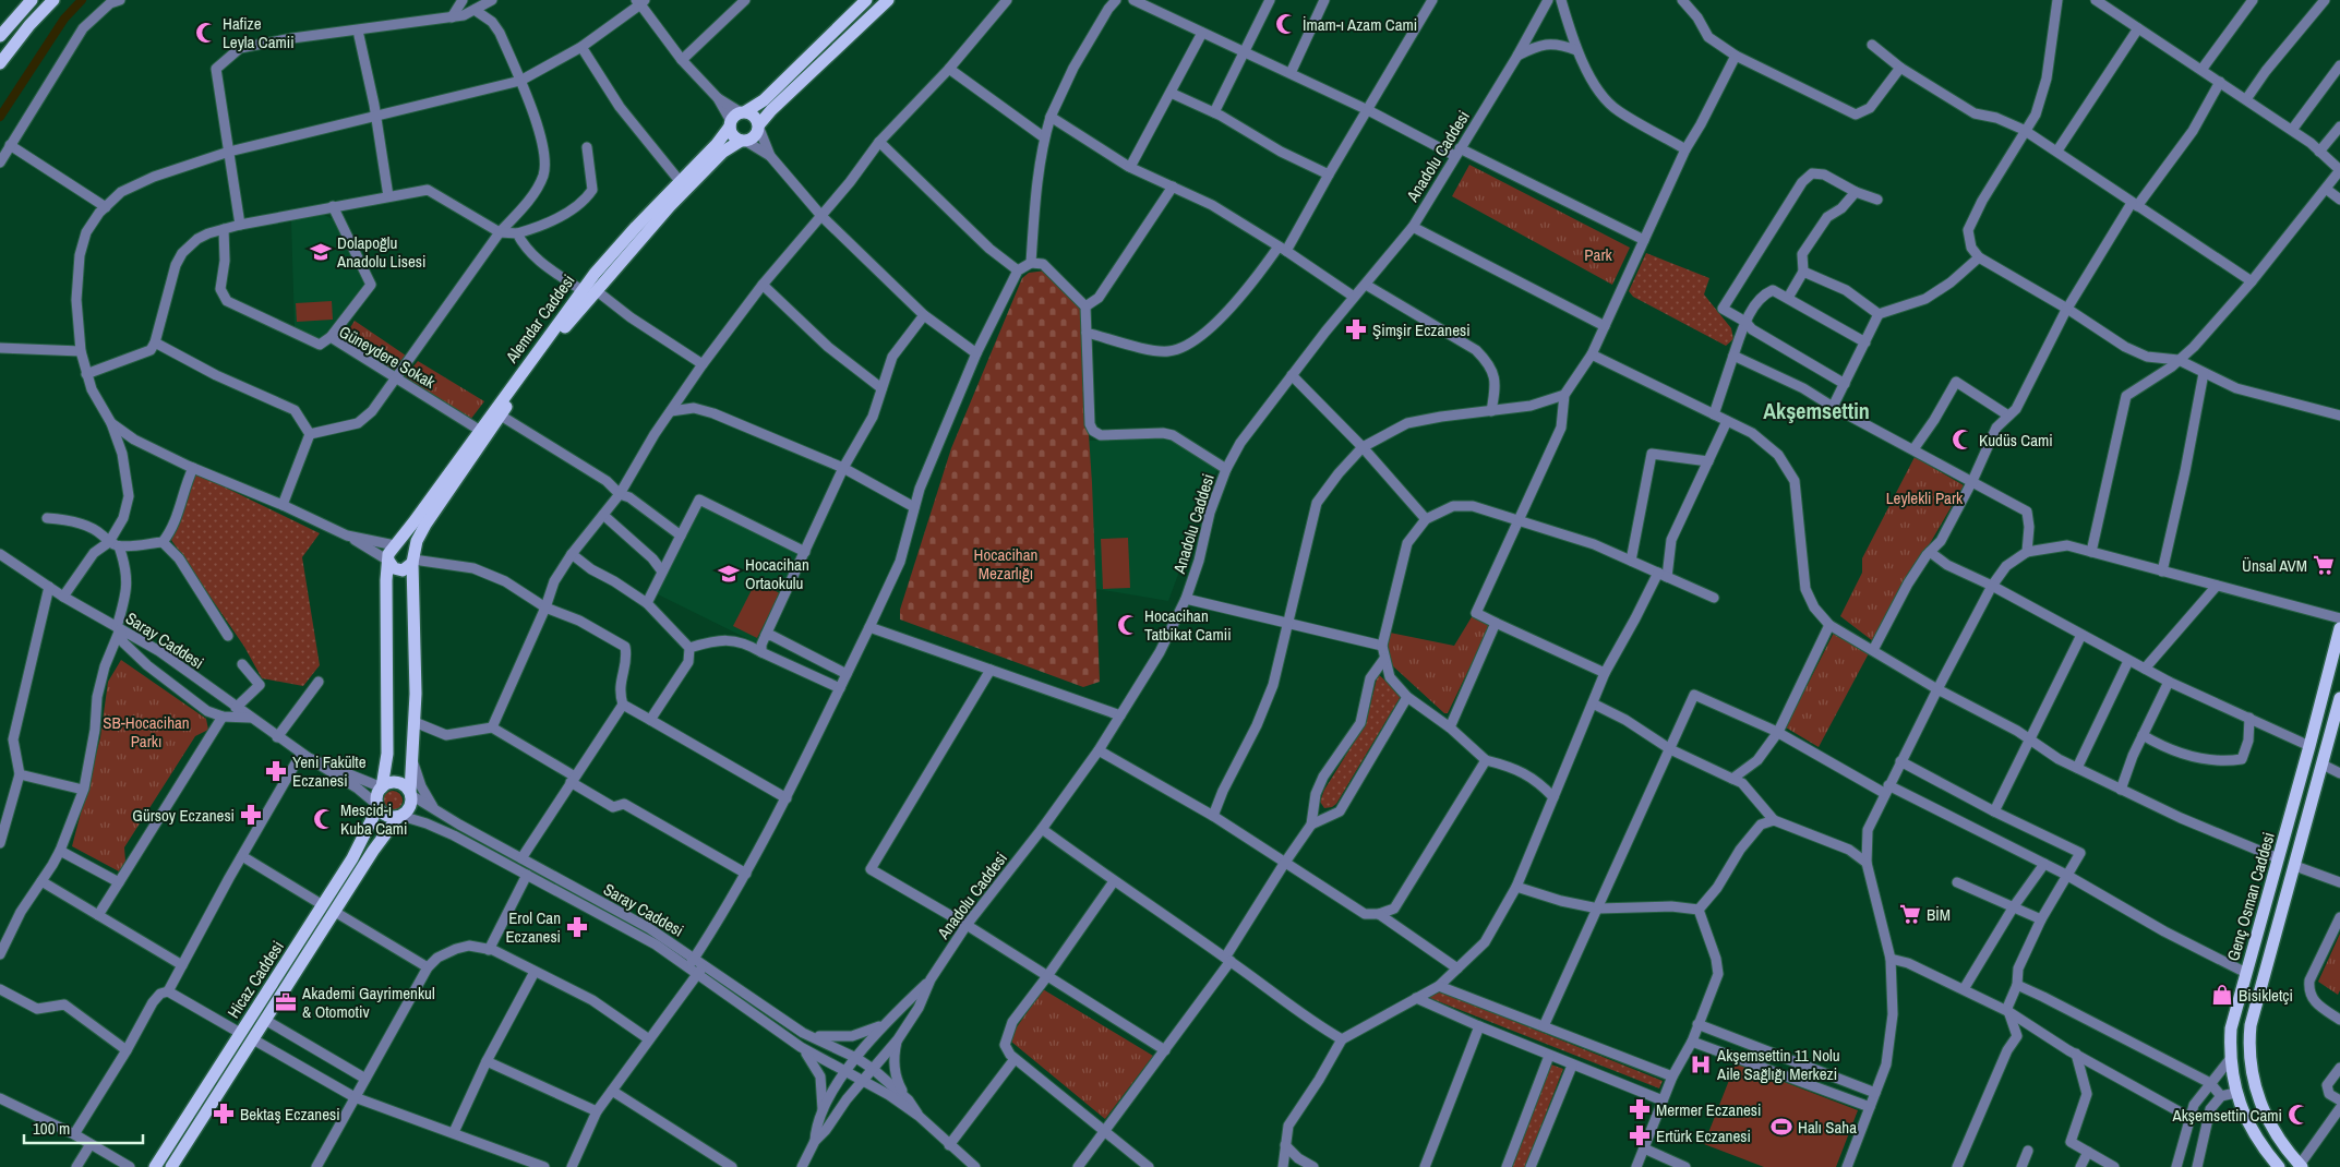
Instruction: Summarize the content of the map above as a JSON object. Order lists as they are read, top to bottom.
{
  "streets": {
    "main road": ["Alemdar Caddesi", "Genç Osman Caddesi", "Hicaz Caddesi"],
    "street": ["Anadolu Caddesi", "Güneydere Sokak", "Saray Caddesi"]
  },
  "crossings": [
    ["Anadolu Caddesi", "Saray Caddesi"],
    ["Alemdar Caddesi", "Güneydere Sokak"],
    ["Alemdar Caddesi", "Saray Caddesi"],
    ["Alemdar Caddesi", "Hicaz Caddesi"],
    ["Saray Caddesi", "Hicaz Caddesi"]
  ],
  "districts": ["Akşemsettin"],
  "parks": [
    "Park",
    "Leylekli Park",
    "Hocacihan Mezarlığı",
    "SB-Hocacihan Parkı"
  ],
  "places": {
    "mosque": [
      "İmam-ı Azam Cami",
      "Hafize Leyla Camii",
      "Kudüs Cami",
      "Hocacihan Tatbikat Camii",
      "Mescid-i Kuba Cami",
      "Akşemsettin Cami"
    ],
    "school or university": ["Dolapoğlu Anadolu Lisesi", "Hocacihan Ortaokulu"],
    "pharmacy": [
      "Şimşir Eczanesi",
      "Yeni Fakülte Eczanesi",
      "Gürsoy Eczanesi",
      "Erol Can Eczanesi",
      "Mermer Eczanesi",
      "Bektaş Eczanesi",
      "Ertürk Eczanesi"
    ],
    "supermarket": ["Ünsal AVM", "BİM"],
    "shop": ["Bisikletçi"],
    "office": ["Akademi Gayrimenkul & Otomotiv"],
    "hospital": ["Akşemsettin 11 Nolu Aile Sağlığı Merkezi"],
    "sports": ["Halı Saha"]
  },
  "scale_bar": "100 m"
}
